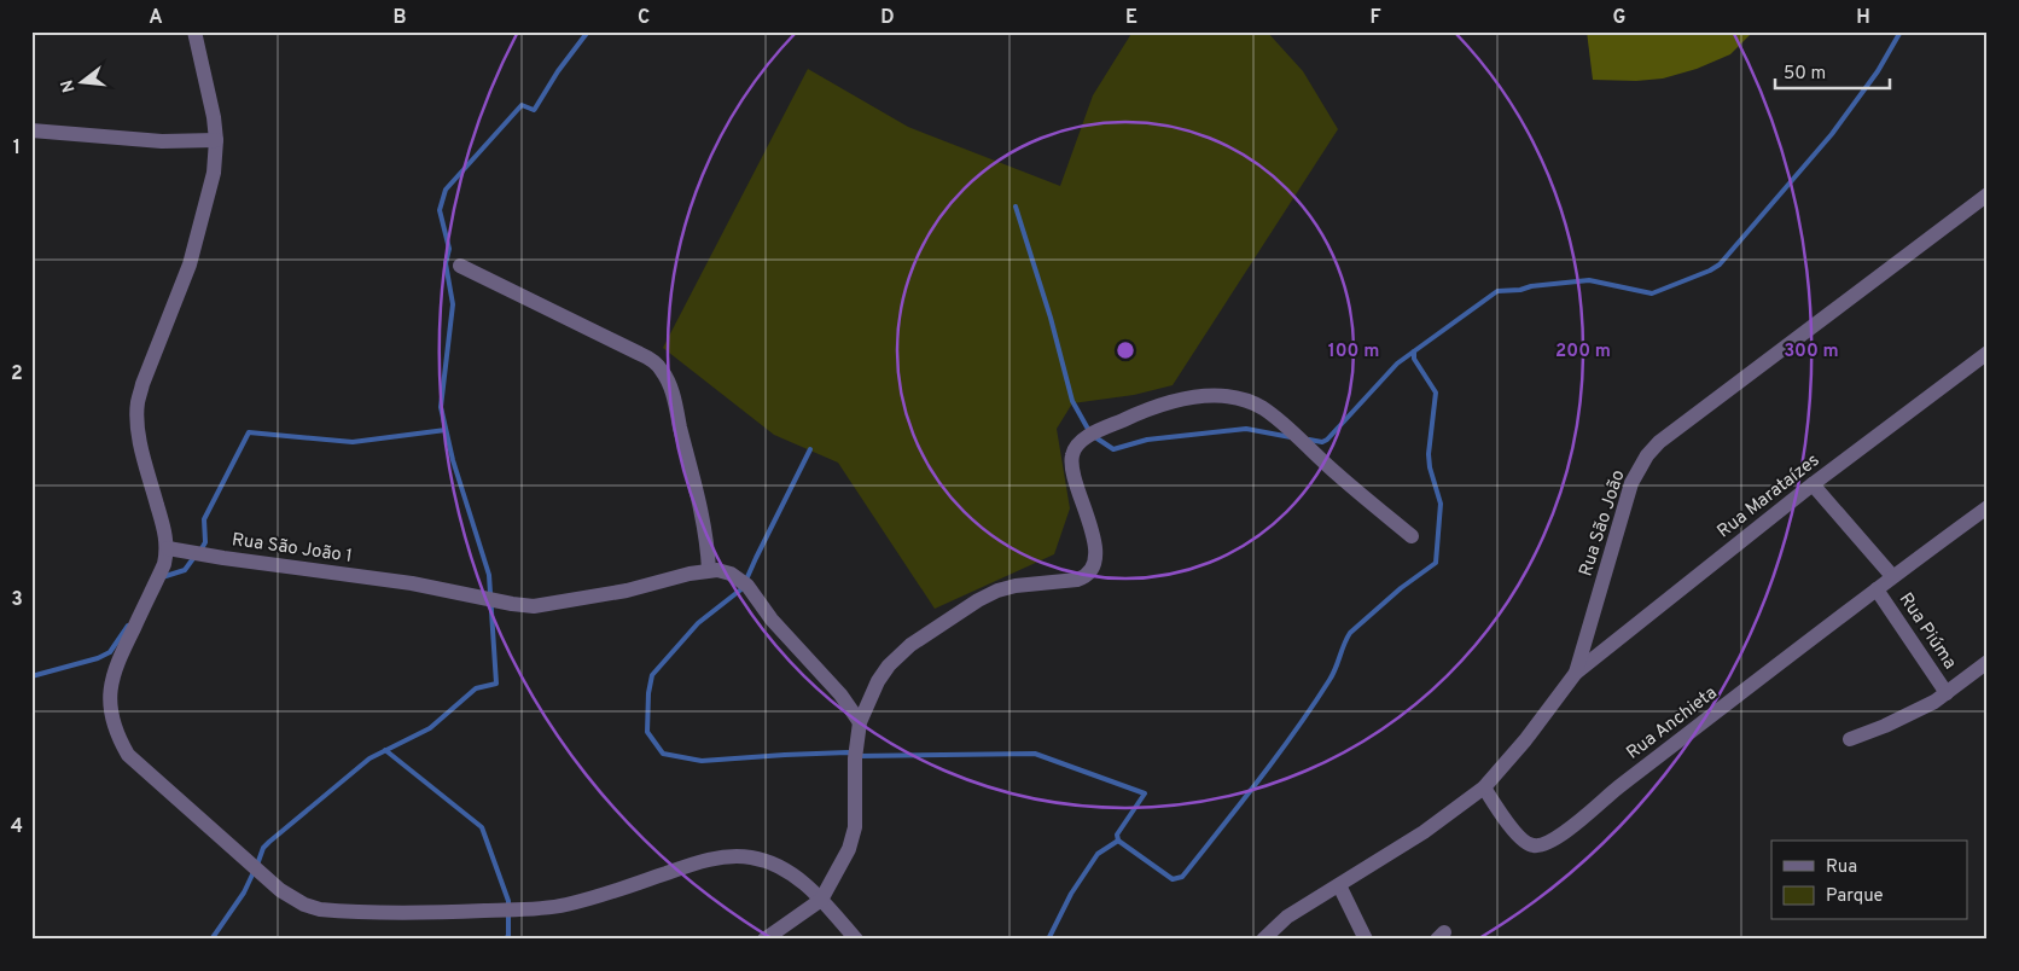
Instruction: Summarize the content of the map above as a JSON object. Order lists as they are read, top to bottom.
{
  "streets": {
    "street": [
      "Rua Marataízes",
      "Rua São João",
      "Rua São João 1",
      "Rua Piúma",
      "Rua Anchieta"
    ]
  },
  "crossings": [
    ["Rua Marataízes", "Rua São João"],
    ["Rua São João", "Rua Anchieta"],
    ["Rua Piúma", "Rua Anchieta"]
  ],
  "legend": ["Rua", "Parque"],
  "scale_bar": "50 m",
  "north": "left",
  "grid": {
    "columns": [
      "A",
      "B",
      "C",
      "D",
      "E",
      "F",
      "G",
      "H"
    ],
    "rows": [
      "1",
      "2",
      "3",
      "4"
    ]
  },
  "rings": ["100 m", "200 m", "300 m"]
}
